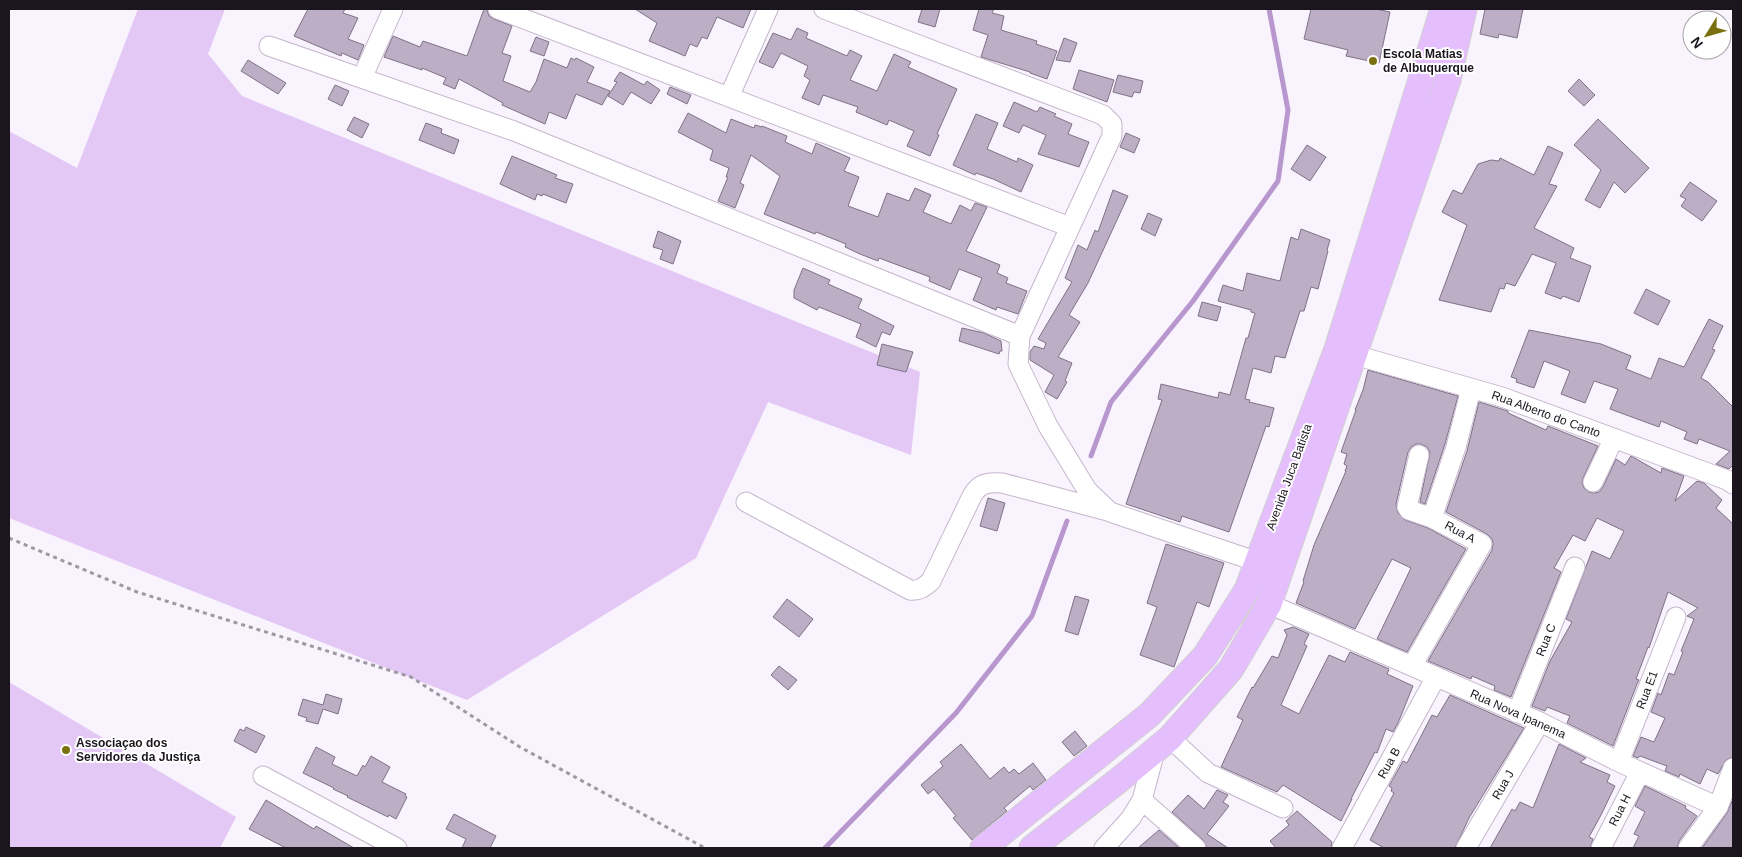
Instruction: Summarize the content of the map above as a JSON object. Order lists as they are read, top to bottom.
{
  "streets": {
    "main road": ["Avenida Juca Batista"],
    "street": [
      "Rua Alberto do Canto",
      "Rua A",
      "Rua C",
      "Rua E1",
      "Rua Nova Ipanema",
      "Rua B",
      "Rua J",
      "Rua H"
    ]
  },
  "crossings": [
    ["Rua Alberto do Canto", "Avenida Juca Batista"],
    ["Rua Alberto do Canto", "Rua A"],
    ["Avenida Juca Batista", "Rua Nova Ipanema"],
    ["Rua A", "Rua Nova Ipanema"],
    ["Rua C", "Rua Nova Ipanema"],
    ["Rua E1", "Rua Nova Ipanema"],
    ["Rua Nova Ipanema", "Rua B"],
    ["Rua Nova Ipanema", "Rua J"],
    ["Rua Nova Ipanema", "Rua H"]
  ],
  "places": ["Escola Matias de Albuquerque", "Associaçao dos Servidores da Justiça"],
  "north": "bottom left"
}
